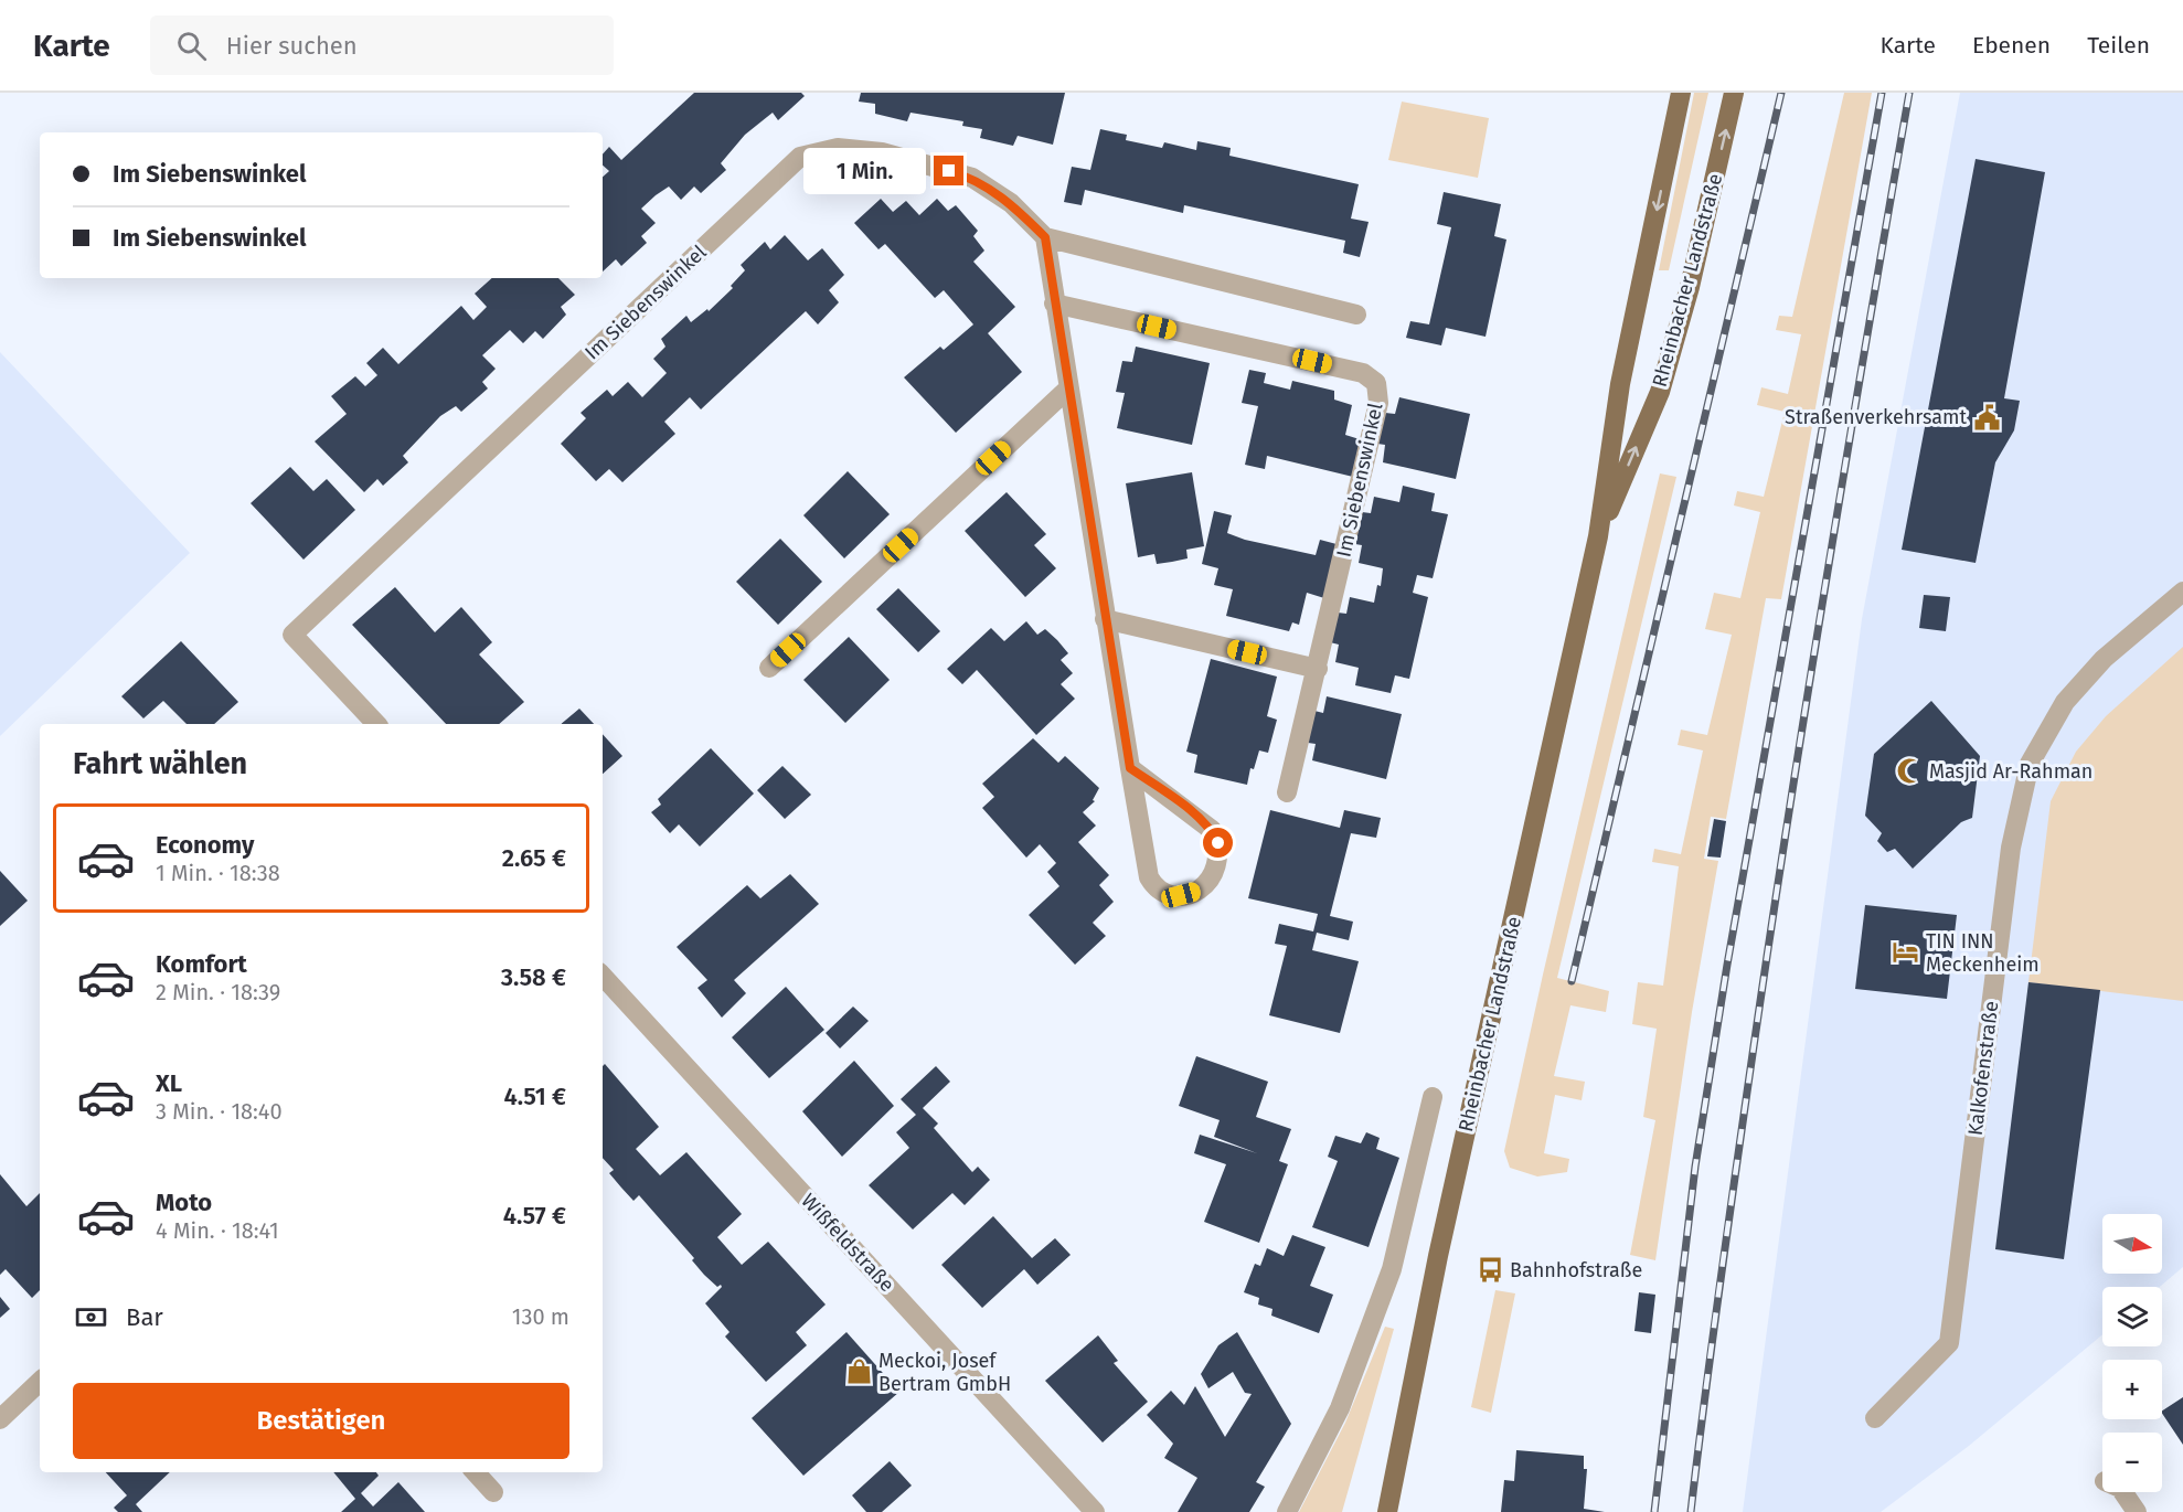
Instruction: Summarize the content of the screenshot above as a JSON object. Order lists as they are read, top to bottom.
{
  "streets": {
    "main road": ["Rheinbacher Landstraße"],
    "street": ["Im Siebenswinkel", "Kalkofenstraße", "Wißfeldstraße"]
  },
  "places": {
    "public building": ["Straßenverkehrsamt"],
    "mosque": ["Masjid Ar-Rahman"],
    "hotel": ["TIN INN Meckenheim"],
    "bus stop": ["Bahnhofstraße"],
    "shop": ["Meckoi, Josef Bertram GmbH"]
  },
  "north": "right",
  "page": {
    "header": "Karte",
    "search": "Hier suchen",
    "nav": ["Karte", "Ebenen", "Teilen"],
    "banner": ["Im Siebenswinkel", "Im Siebenswinkel"],
    "bubble": "1 Min.",
    "heading": "Fahrt wählen",
    "list": [
      {
        "name": "Economy",
        "note": "1 Min. · 18:38",
        "value": "2.65 €"
      },
      {
        "name": "Komfort",
        "note": "2 Min. · 18:39",
        "value": "3.58 €"
      },
      {
        "name": "XL",
        "note": "3 Min. · 18:40",
        "value": "4.51 €"
      },
      {
        "name": "Moto",
        "note": "4 Min. · 18:41",
        "value": "4.57 €"
      }
    ],
    "map_buttons": ["+", "−"],
    "pay": ["Bar", "130 m"],
    "buttons": "Bestätigen"
  }
}
